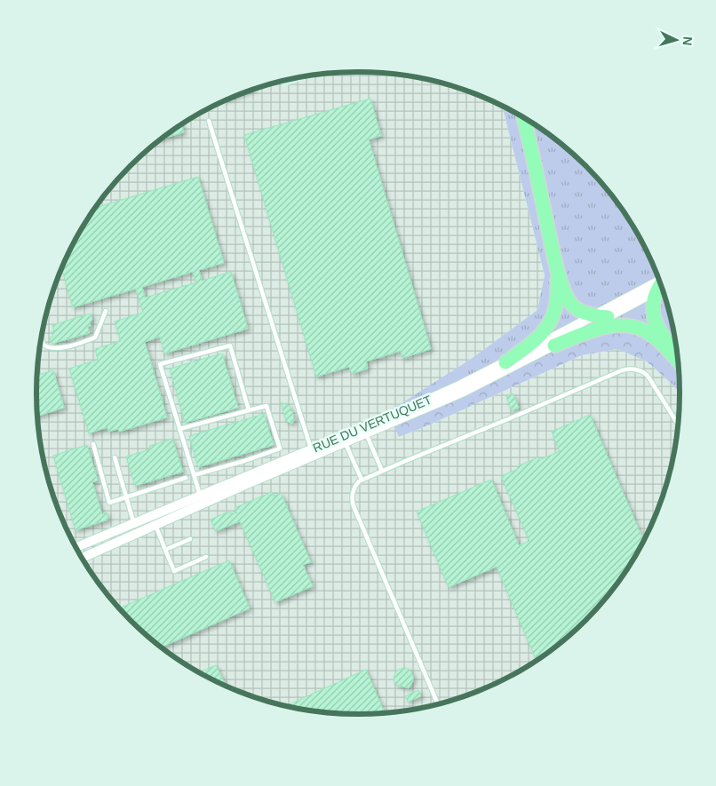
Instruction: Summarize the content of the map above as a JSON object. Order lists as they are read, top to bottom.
{
  "streets": {
    "street": ["RUE DU VERTUQUET"]
  },
  "north": "right"
}
